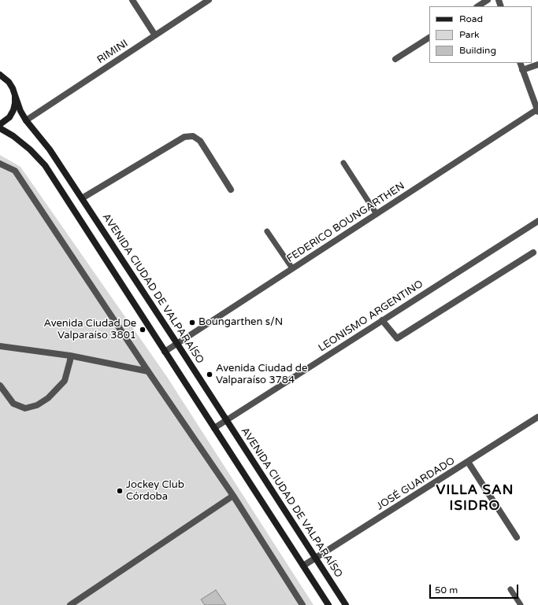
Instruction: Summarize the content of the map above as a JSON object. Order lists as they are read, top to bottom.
{
  "streets": {
    "main road": ["AVENIDA CIUDAD DE VALPARAÍSO"],
    "street": [
      "RIMINI",
      "FEDERICO BOUNGARTHEN",
      "LEONISMO ARGENTINO",
      "JOSÉ GUARDADO"
    ]
  },
  "crossings": [
    ["RIMINI", "AVENIDA CIUDAD DE VALPARAÍSO"],
    ["FEDERICO BOUNGARTHEN", "AVENIDA CIUDAD DE VALPARAÍSO"],
    ["AVENIDA CIUDAD DE VALPARAÍSO", "LEONISMO ARGENTINO"],
    ["AVENIDA CIUDAD DE VALPARAÍSO", "JOSÉ GUARDADO"]
  ],
  "districts": ["VILLA SAN ISIDRO"],
  "places": [
    "Boungarthen s/N",
    "Avenida Ciudad De Valparaíso 3801",
    "Avenida Ciudad de Valparaíso 3784",
    "Jockey Club Córdoba"
  ],
  "legend": ["Road", "Park", "Building"],
  "scale_bar": "50 m"
}
